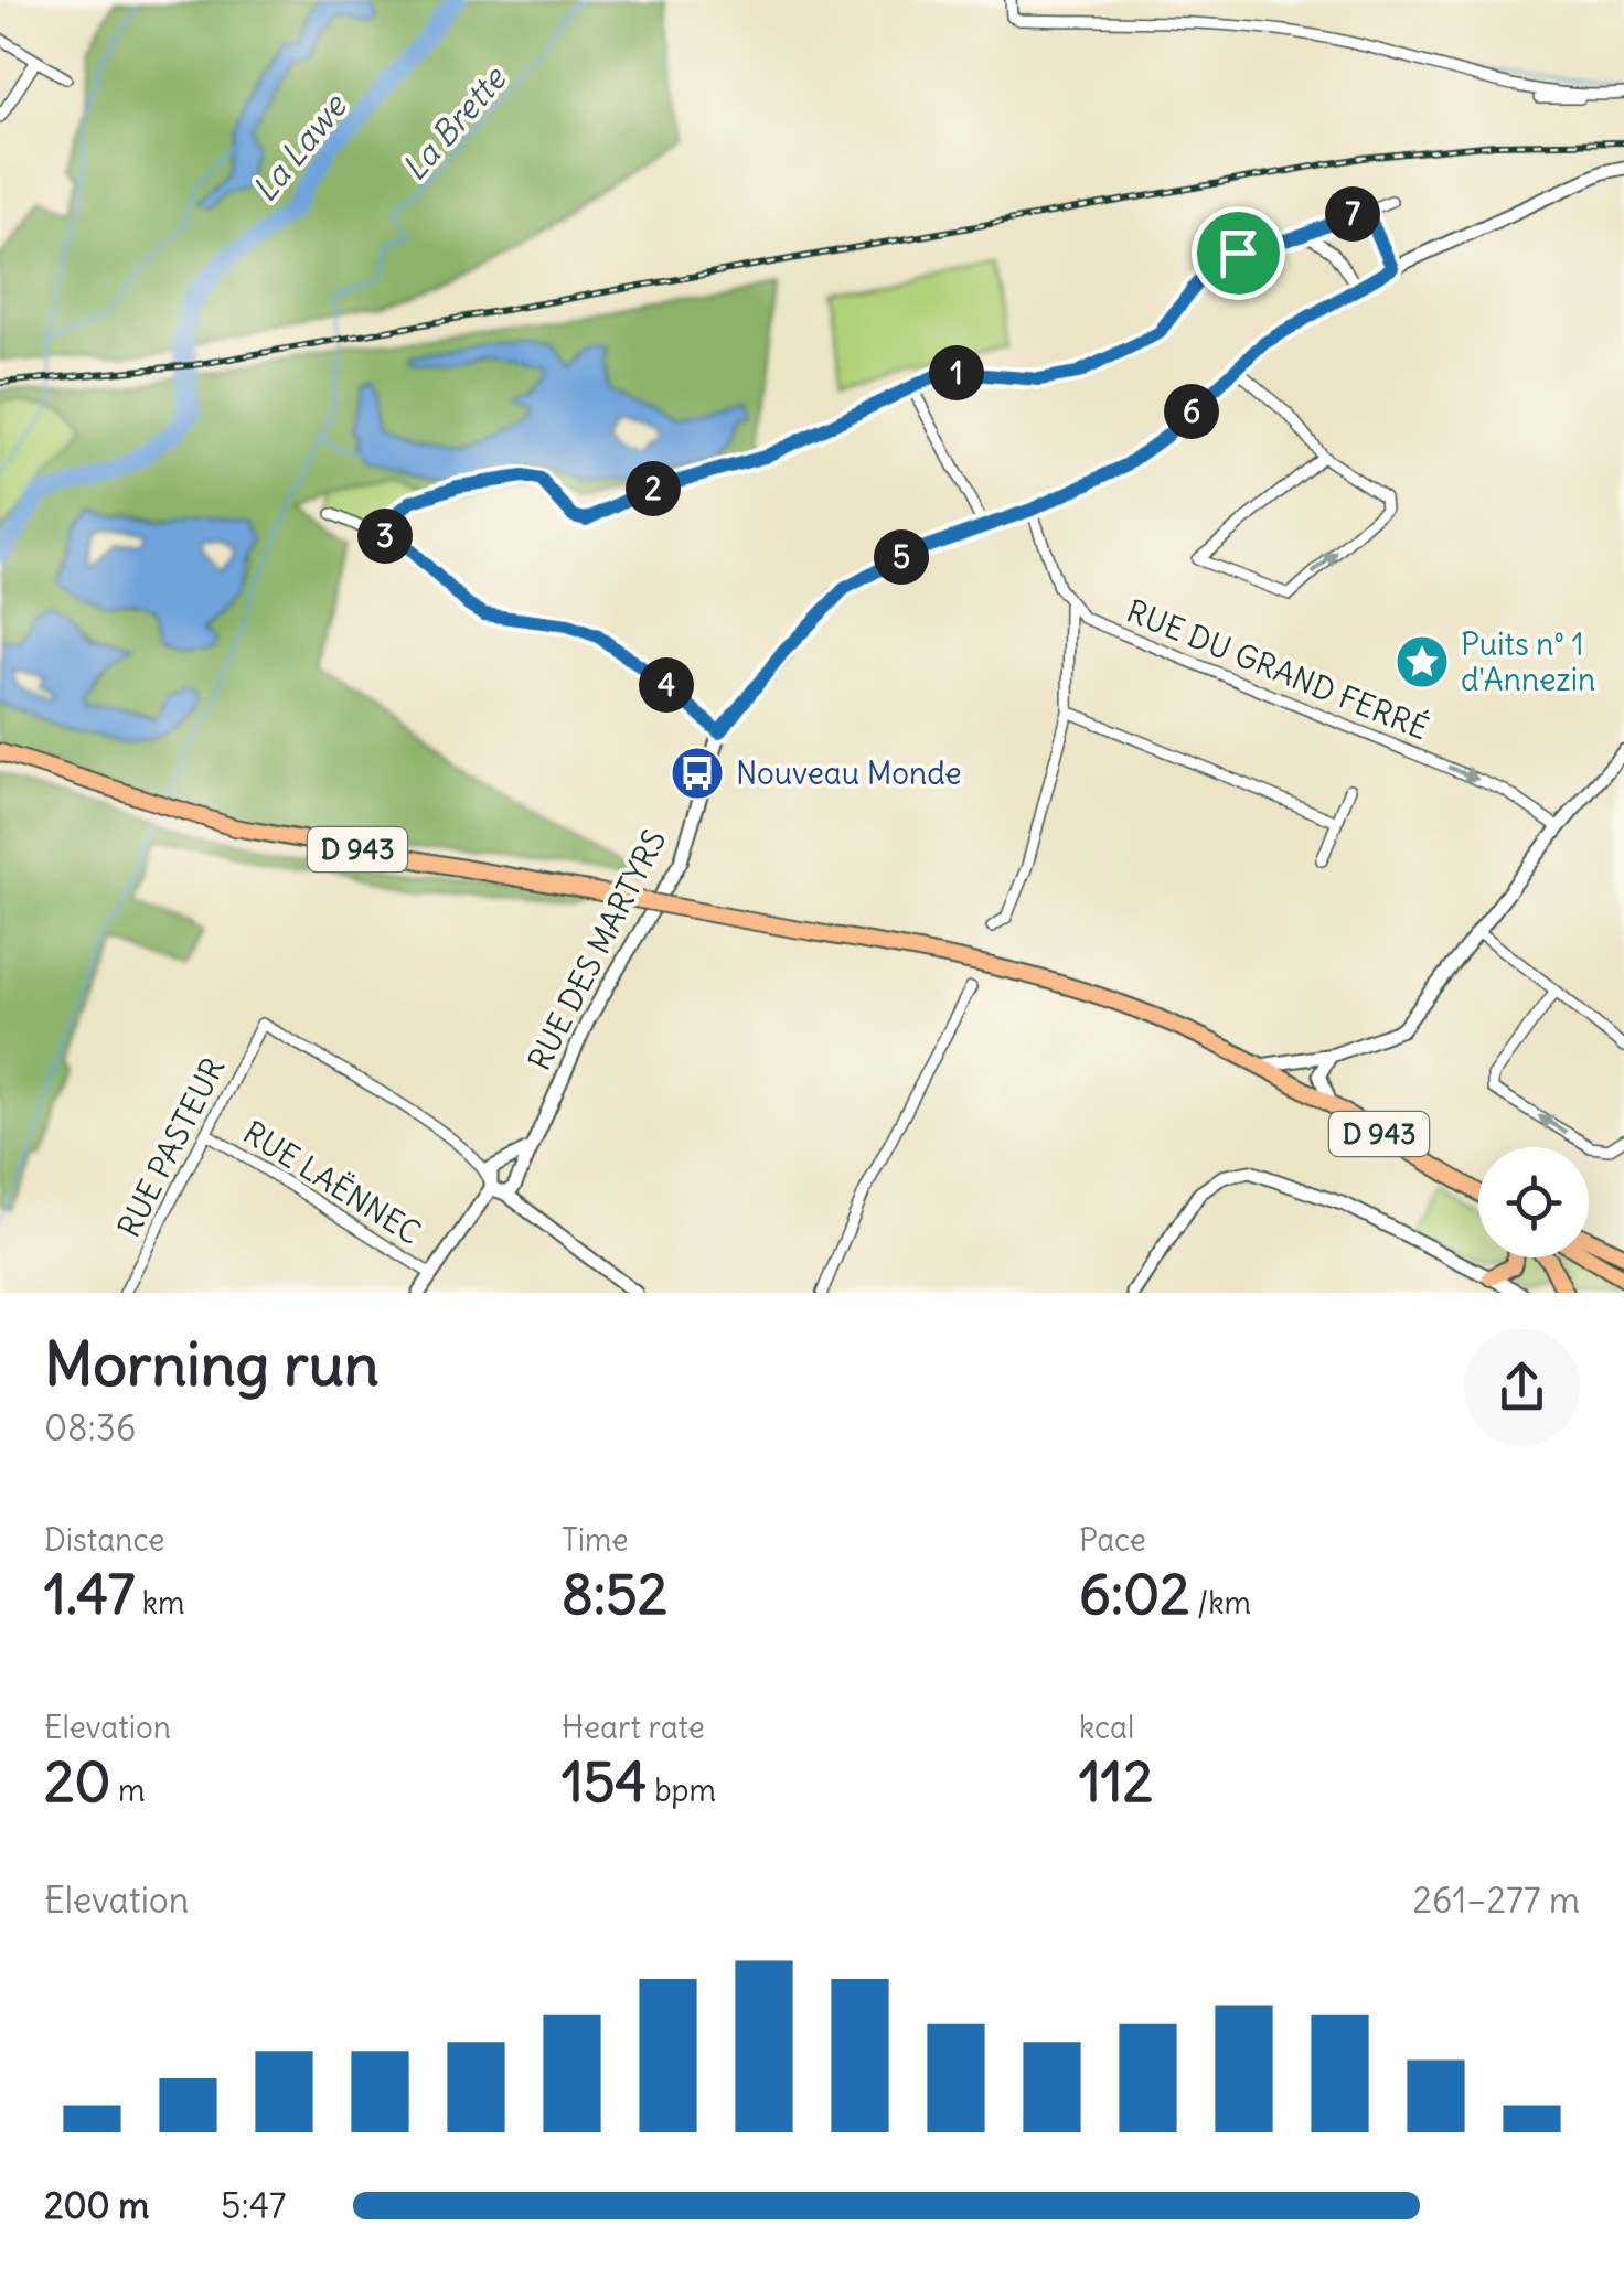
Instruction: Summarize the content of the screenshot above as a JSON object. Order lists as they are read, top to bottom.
{
  "streets": {
    "main road": ["D 943"],
    "street": [
      "RUE DU GRAND FERRÉ",
      "RUE DES MARTYRS",
      "RUE PASTEUR",
      "RUE LAËNNEC"
    ]
  },
  "crossings": [
    ["RUE PASTEUR", "RUE LAËNNEC"]
  ],
  "one_way": ["RUE DU GRAND FERRÉ"],
  "water": ["La Brette", "La Lawe"],
  "places": {
    "place": ["Puits n° 1 d'Annezin"],
    "bus stop": ["Nouveau Monde"]
  },
  "page": {
    "pins": [
      "7",
      "1",
      "6",
      "2",
      "3",
      "5",
      "4"
    ],
    "heading": ["Morning run", "08:36"],
    "stats": [
      ["Distance", "1.47 km"],
      ["Time", "8:52"],
      ["Pace", "6:02 /km"],
      ["Elevation", "20 m"],
      ["Heart rate", "154 bpm"],
      ["kcal", "112"]
    ],
    "chart": ["Elevation", "261–277 m"],
    "list": [
      {
        "name": "200 m",
        "note": "5:47"
      }
    ]
  }
}
